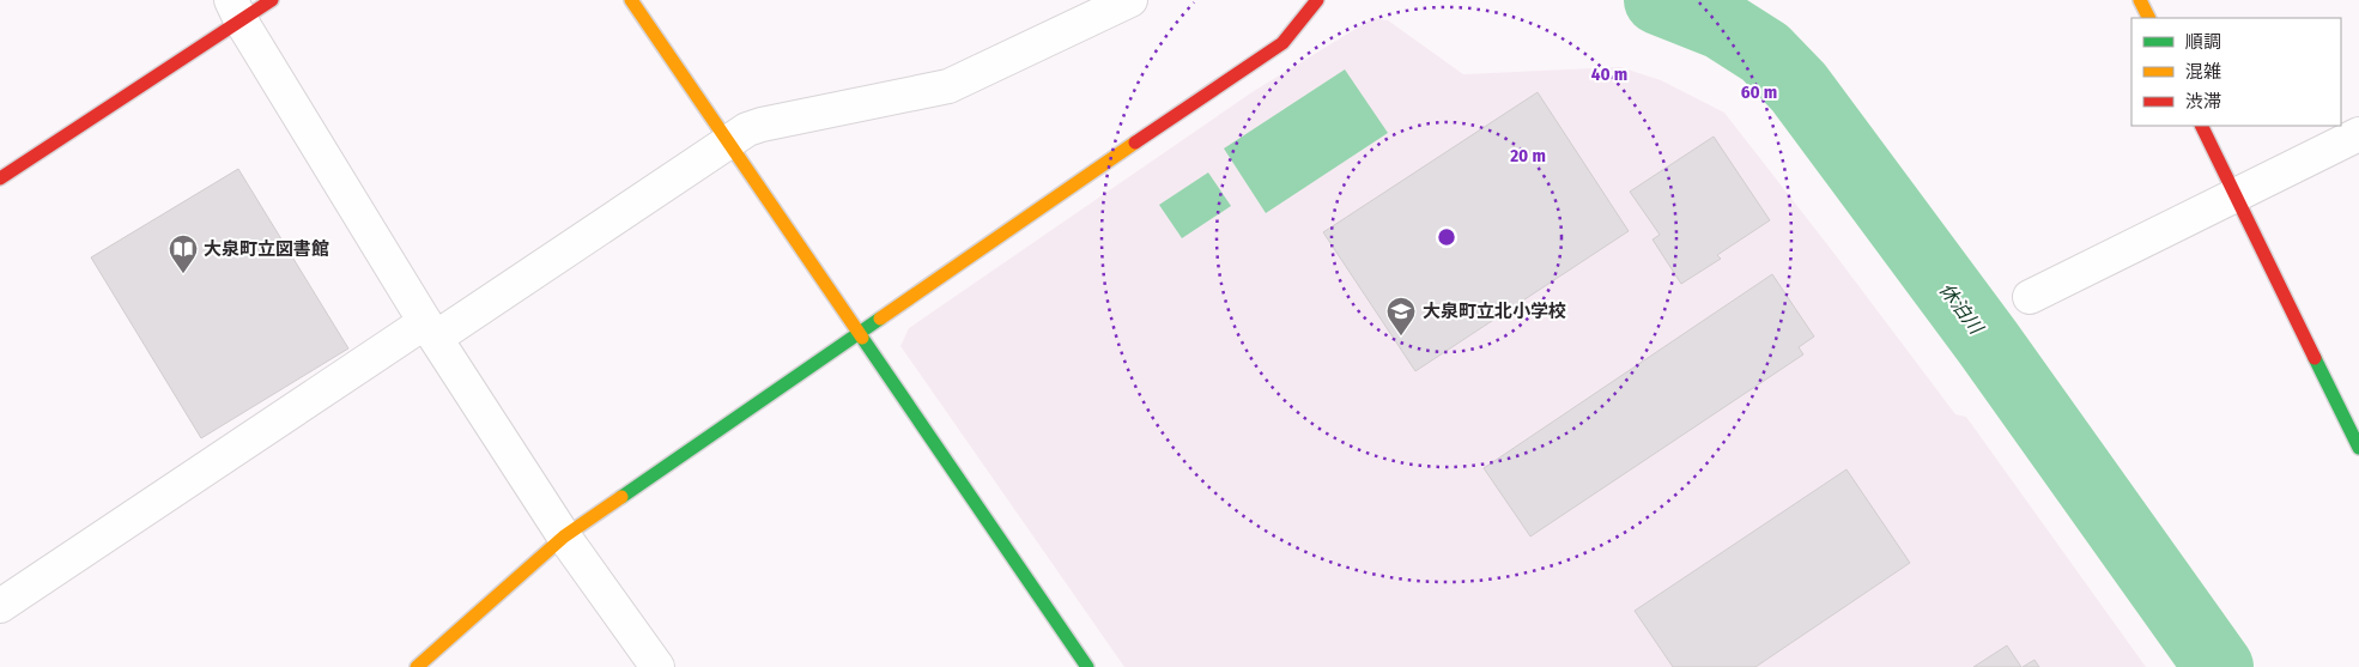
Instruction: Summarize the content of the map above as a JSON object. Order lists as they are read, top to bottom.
{
  "water": ["休泊川"],
  "places": {
    "library": ["大泉町立図書館"],
    "school or university": ["大泉町立北小学校"]
  },
  "legend": ["順調", "混雑", "渋滞"],
  "rings": ["40 m", "60 m", "20 m"]
}
